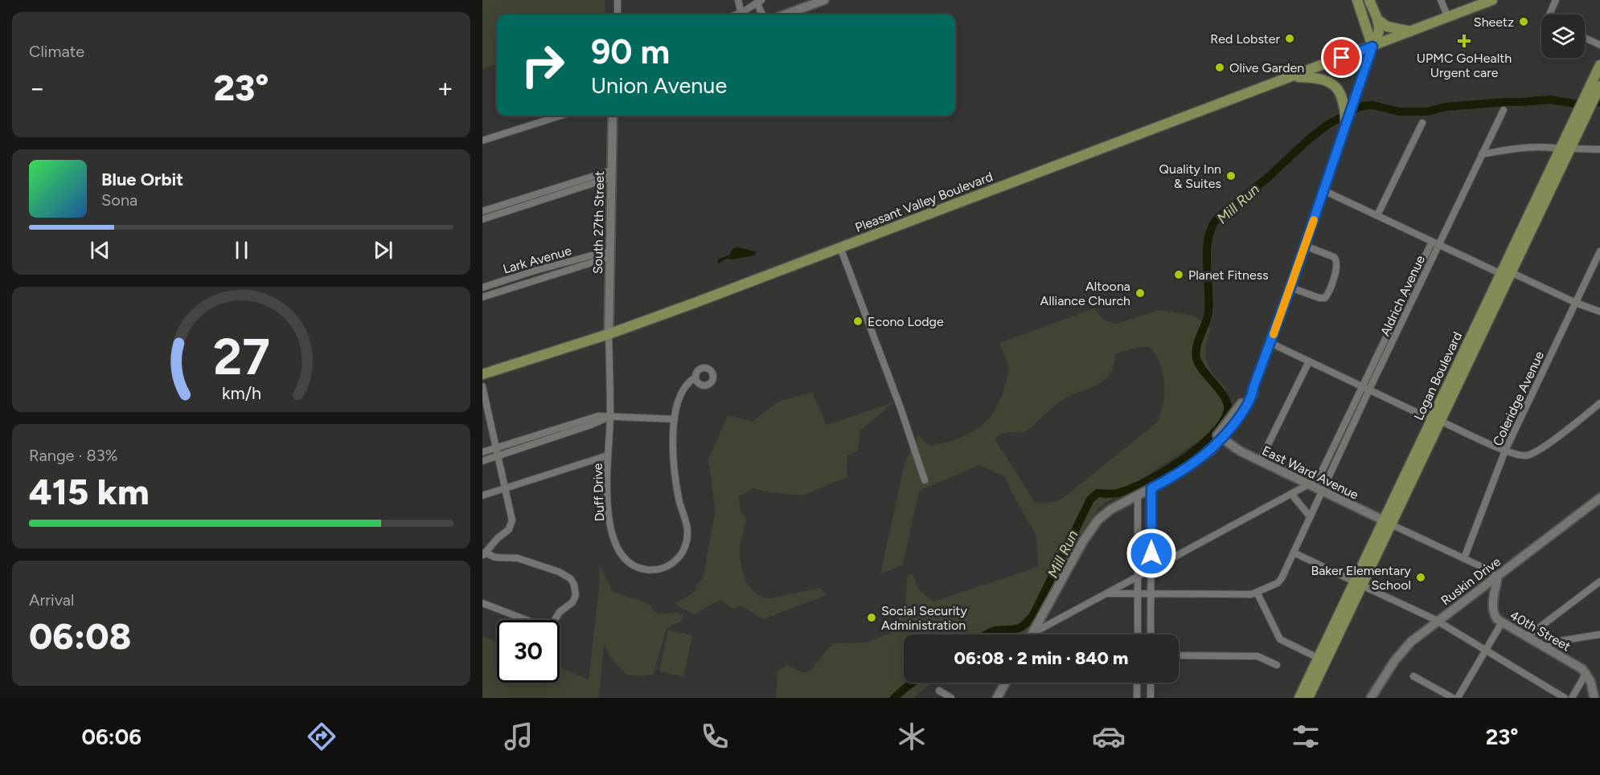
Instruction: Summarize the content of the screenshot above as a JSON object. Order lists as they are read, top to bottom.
{
  "streets": {
    "main road": ["Pleasant Valley Boulevard", "Logan Boulevard"],
    "street": [
      "South 27th Street",
      "Lark Avenue",
      "Aldrich Avenue",
      "Coleridge Avenue",
      "East Ward Avenue",
      "Duff Drive",
      "Ruskin Drive",
      "40th Street"
    ]
  },
  "crossings": [
    ["Pleasant Valley Boulevard", "South 27th Street"],
    ["Pleasant Valley Boulevard", "Duff Drive"],
    ["South 27th Street", "Lark Avenue"],
    ["South 27th Street", "Duff Drive"],
    ["Aldrich Avenue", "East Ward Avenue"],
    ["Logan Boulevard", "East Ward Avenue"],
    ["Ruskin Drive", "40th Street"]
  ],
  "water": ["Mill Run"],
  "places": {
    "other": [
      "Sheetz",
      "Red Lobster",
      "Olive Garden",
      "Quality Inn & Suites",
      "Planet Fitness",
      "Altoona Alliance Church",
      "Econo Lodge",
      "Baker Elementary School",
      "Social Security Administration"
    ],
    "health": ["UPMC GoHealth Urgent care"]
  },
  "page": {
    "tile": [
      "Climate",
      ["Range · 83%", "415 km"],
      ["Arrival", "06:08"]
    ],
    "turn": ["90 m", "Union Avenue"],
    "heat": ["−", "23°", "+"],
    "song": ["Blue Orbit", "Sona"],
    "limit": "30",
    "trip": "06:08 · 2 min · 840 m",
    "tabs": ["06:06", "23°"],
    "gauge": ["27", "km/h"]
  }
}
